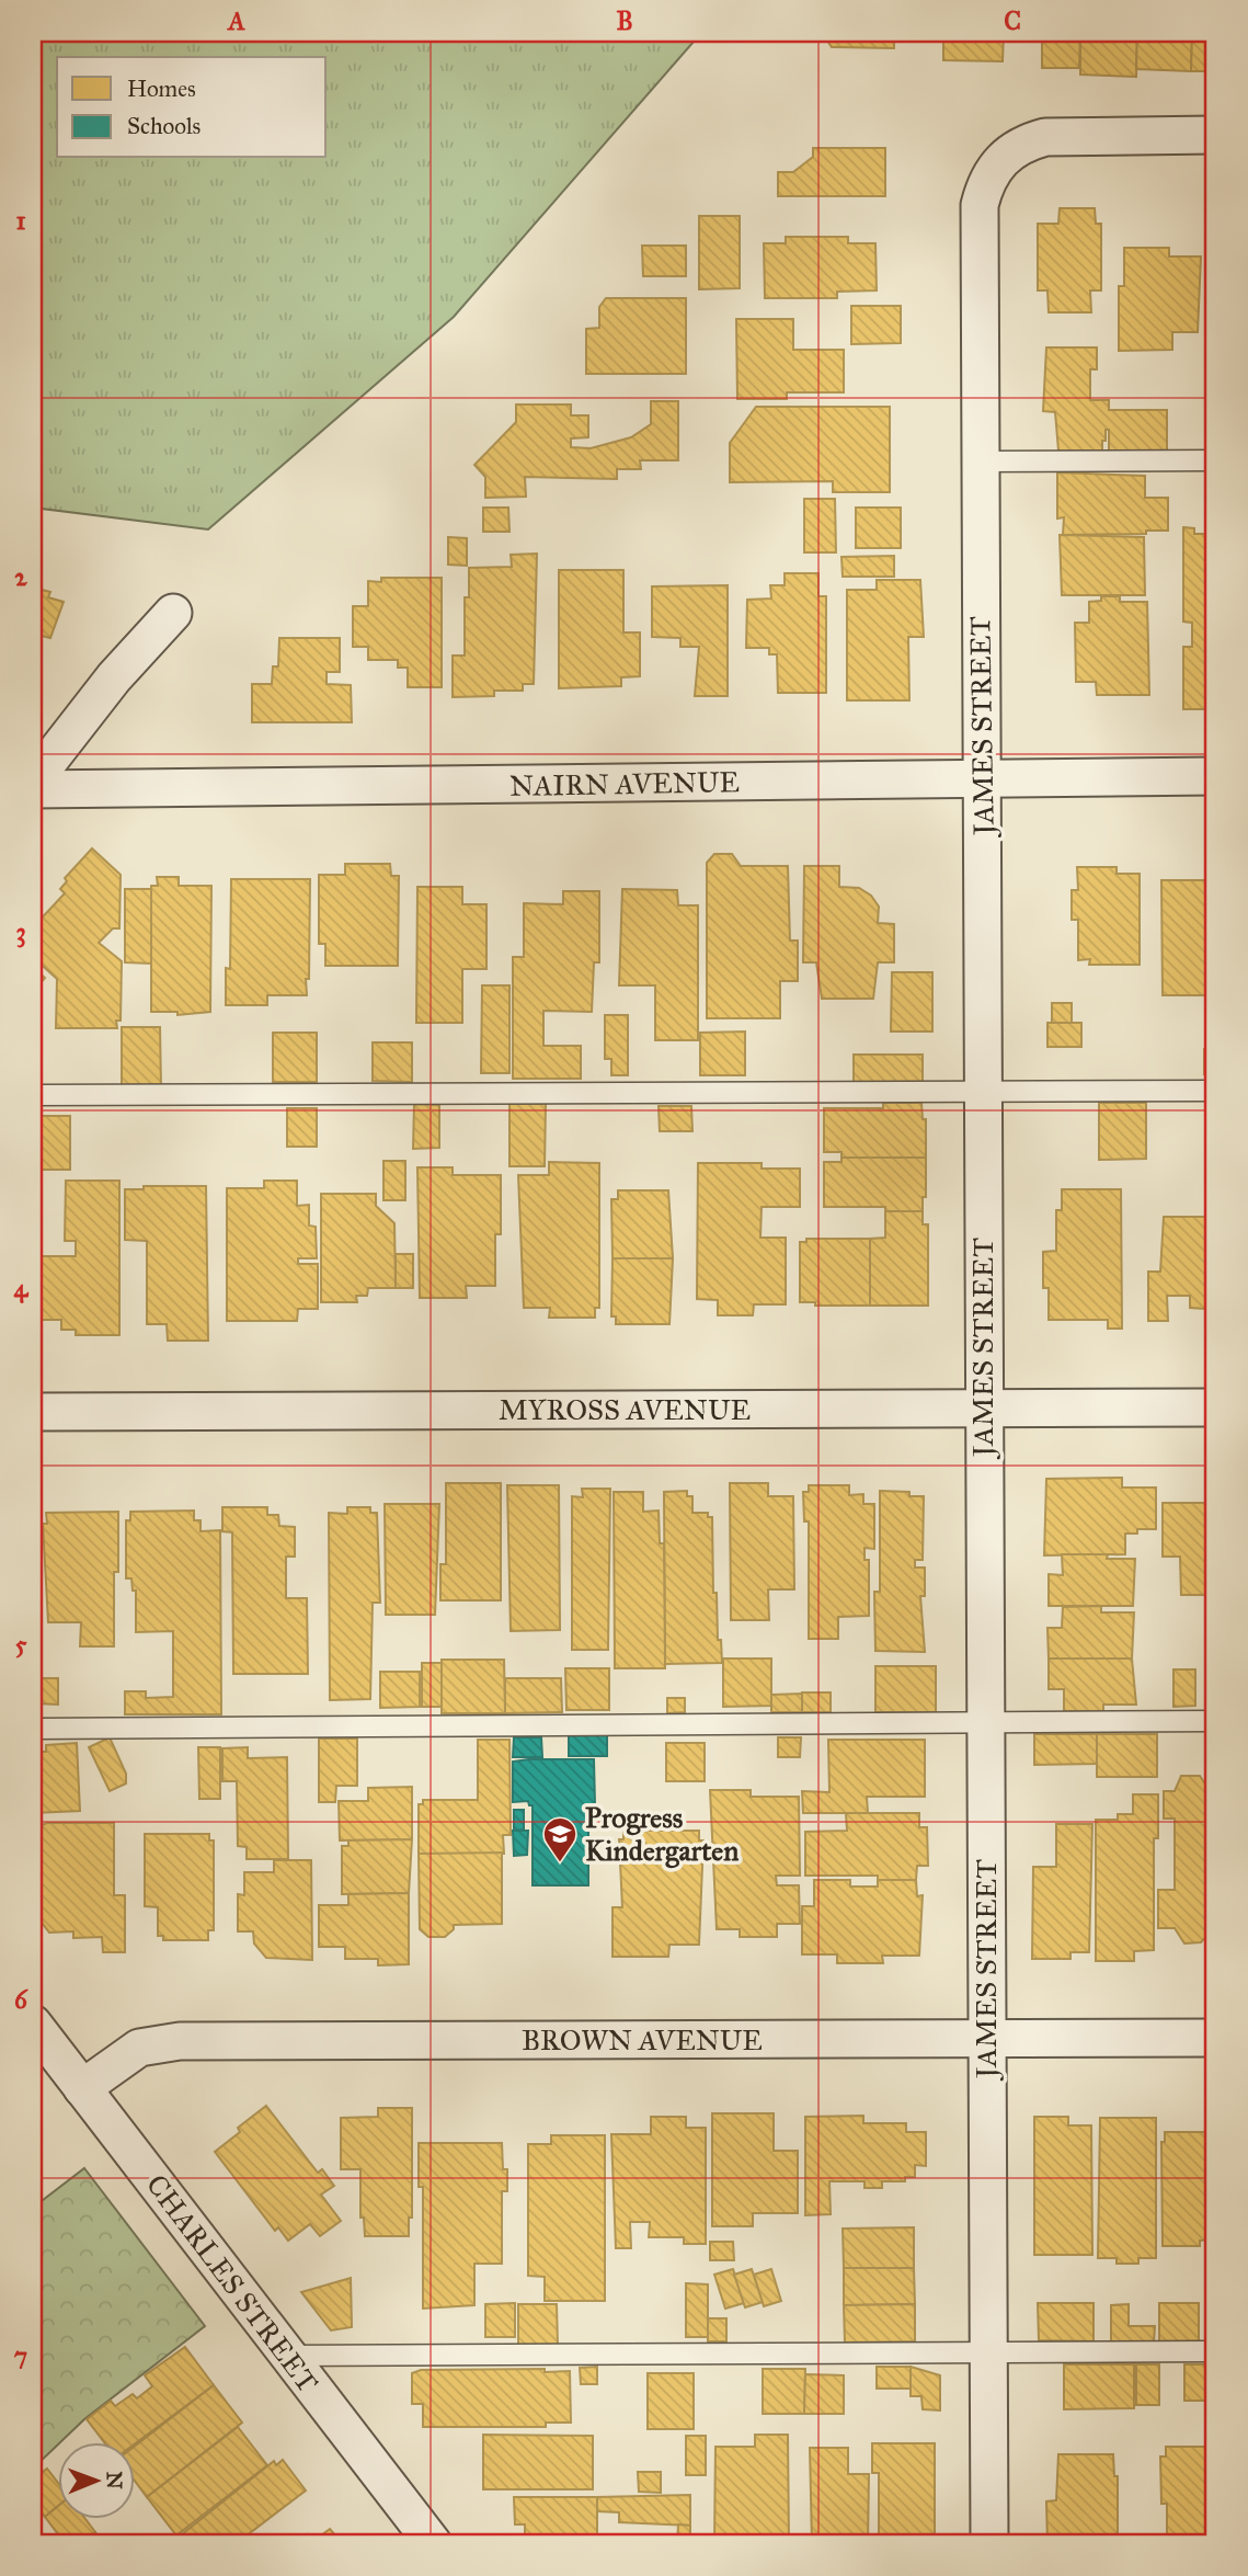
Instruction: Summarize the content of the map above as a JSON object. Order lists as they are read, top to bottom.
{
  "streets": {
    "street": [
      "JAMES STREET",
      "NAIRN AVENUE",
      "MYROSS AVENUE",
      "BROWN AVENUE",
      "CHARLES STREET"
    ]
  },
  "crossings": [
    ["JAMES STREET", "NAIRN AVENUE"],
    ["JAMES STREET", "MYROSS AVENUE"],
    ["JAMES STREET", "BROWN AVENUE"],
    ["BROWN AVENUE", "CHARLES STREET"]
  ],
  "places": {
    "school or university": ["Progress Kindergarten"]
  },
  "legend": ["Homes", "Schools"],
  "north": "right",
  "grid": {
    "columns": ["A", "B", "C"],
    "rows": [
      "1",
      "2",
      "3",
      "4",
      "5",
      "6",
      "7"
    ]
  }
}
